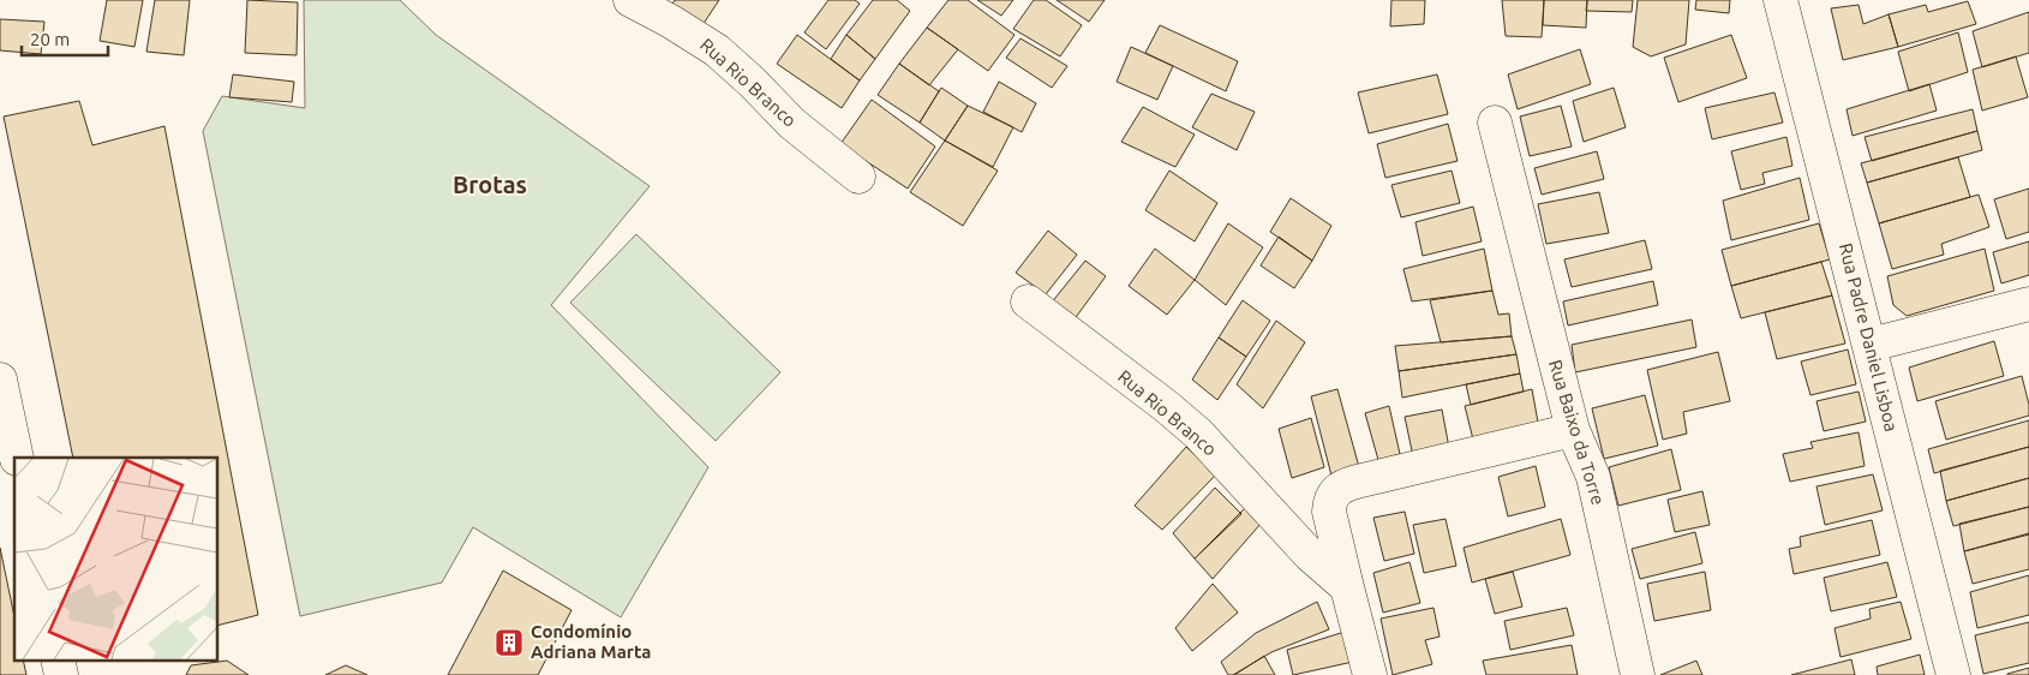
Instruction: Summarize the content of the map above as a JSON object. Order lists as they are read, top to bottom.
{
  "streets": {
    "street": ["Rua Rio Branco", "Rua Padre Daniel Lisboa", "Rua Baixo da Torre"]
  },
  "districts": ["Brotas"],
  "places": {
    "building": ["Condomínio Adriana Marta"]
  },
  "scale_bar": "20 m"
}
